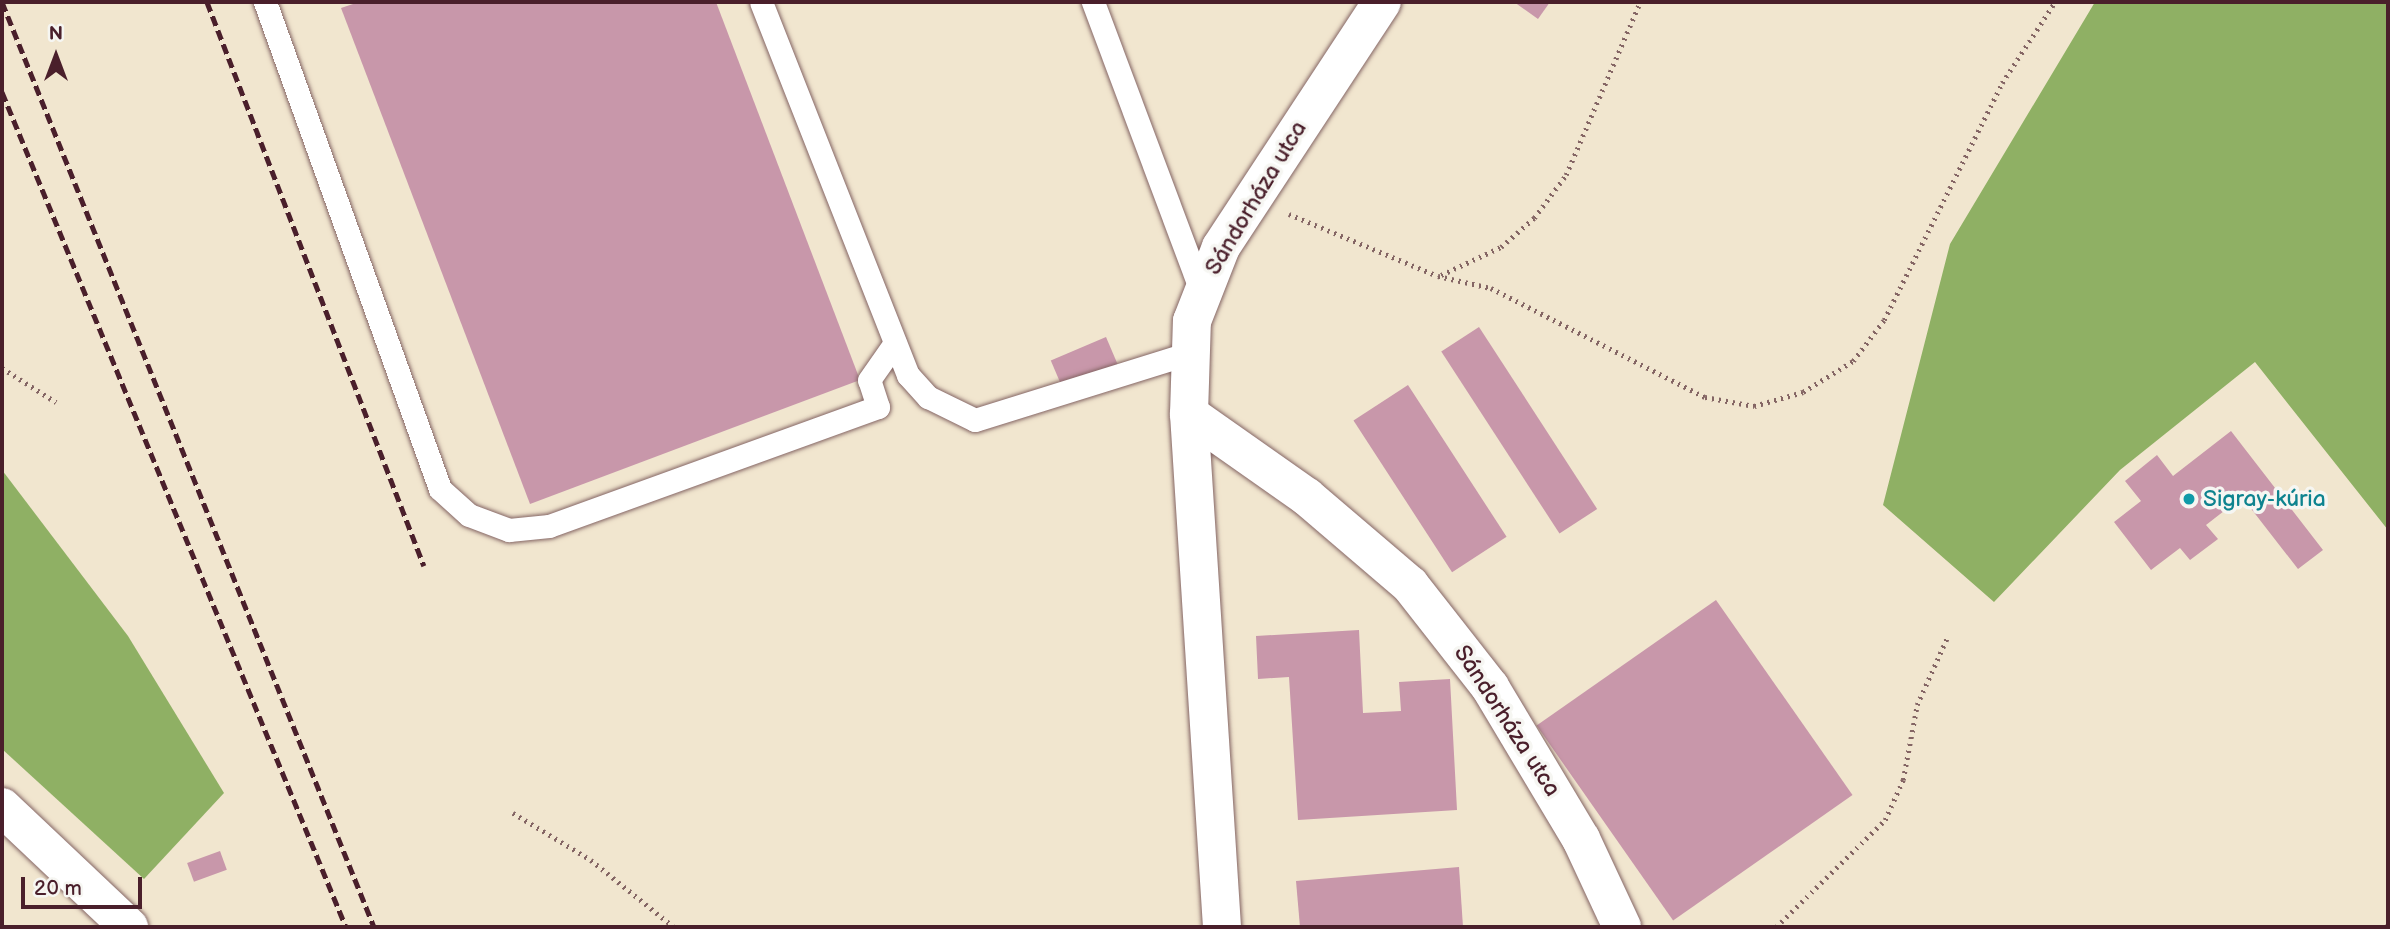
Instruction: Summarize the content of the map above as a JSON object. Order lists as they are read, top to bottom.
{
  "streets": {
    "street": ["Sándorháza utca"]
  },
  "places": ["Sigray-kúria"],
  "scale_bar": "20 m",
  "north": "top"
}
